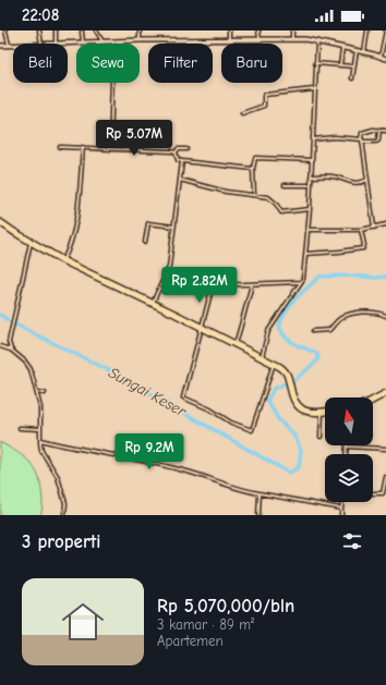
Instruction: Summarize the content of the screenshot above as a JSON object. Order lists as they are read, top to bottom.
{
  "water": ["Sungai Keser"],
  "north": "top",
  "page": {
    "status": "22:08",
    "chip": [
      "Beli",
      "Sewa",
      "Filter",
      "Baru"
    ],
    "price": ["Rp 5.07M", "Rp 2.82M", "Rp 9.2M"],
    "heading": "3 properti",
    "list": [
      {
        "name": "Rp 5,070,000/bln",
        "note": "3 kamar · 89 m² · Apartemen"
      }
    ]
  }
}
